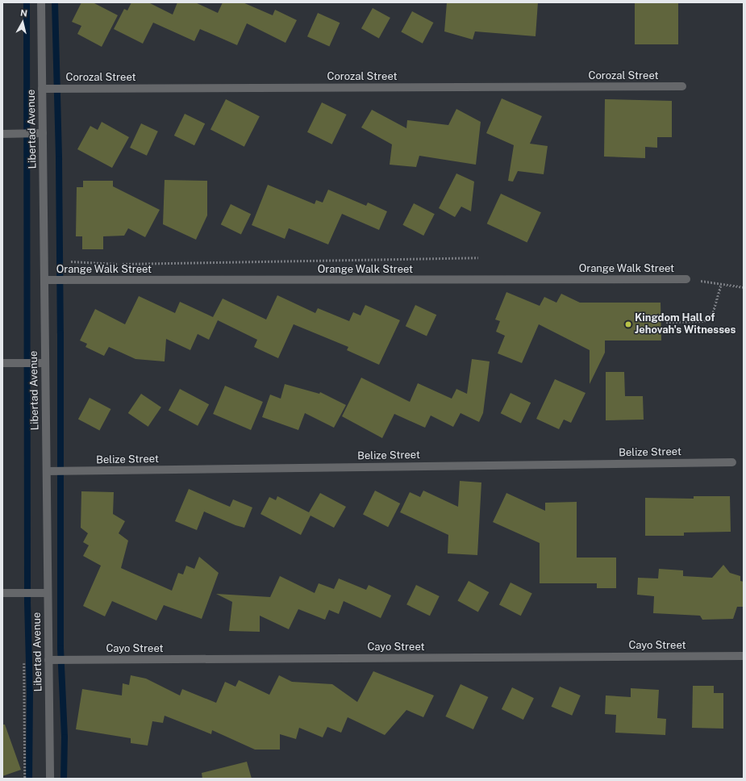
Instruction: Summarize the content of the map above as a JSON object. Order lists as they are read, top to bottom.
{
  "streets": {
    "street": [
      "Corozal Street",
      "Libertad Avenue",
      "Orange Walk Street",
      "Belize Street",
      "Cayo Street"
    ]
  },
  "crossings": [
    ["Corozal Street", "Libertad Avenue"],
    ["Libertad Avenue", "Orange Walk Street"],
    ["Libertad Avenue", "Belize Street"],
    ["Libertad Avenue", "Cayo Street"]
  ],
  "places": ["Kingdom Hall of Jehovah's Witnesses"],
  "north": "top"
}
